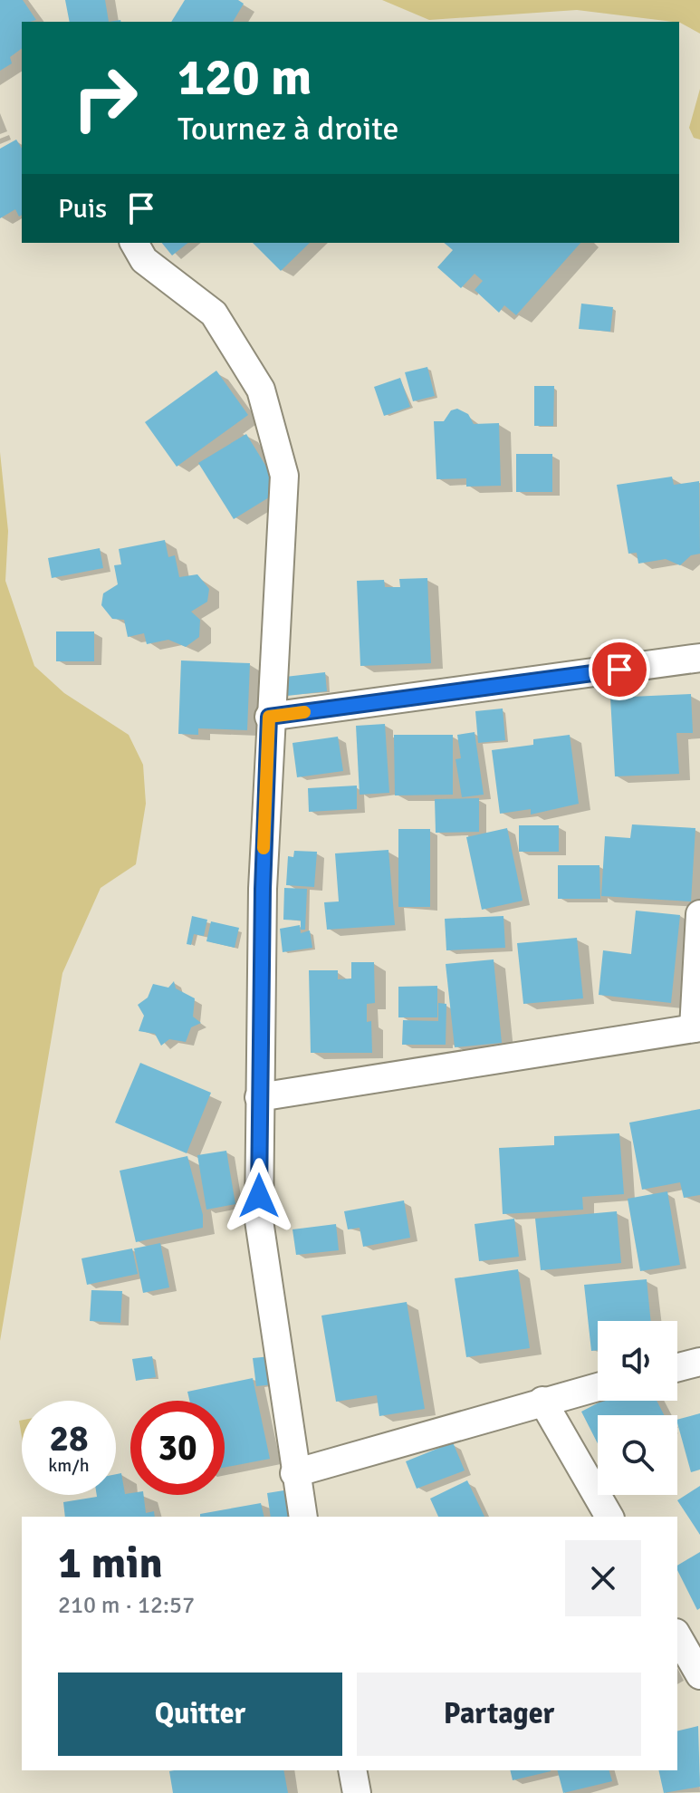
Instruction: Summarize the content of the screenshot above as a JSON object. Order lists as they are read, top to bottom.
{
  "page": {
    "turn": ["120 m", "Tournez à droite"],
    "then": "Puis",
    "speed": "28 km/h",
    "limit": "30",
    "heading": ["1 min", "210 m · 12:57"],
    "buttons": ["Quitter", "Partager"]
  }
}
